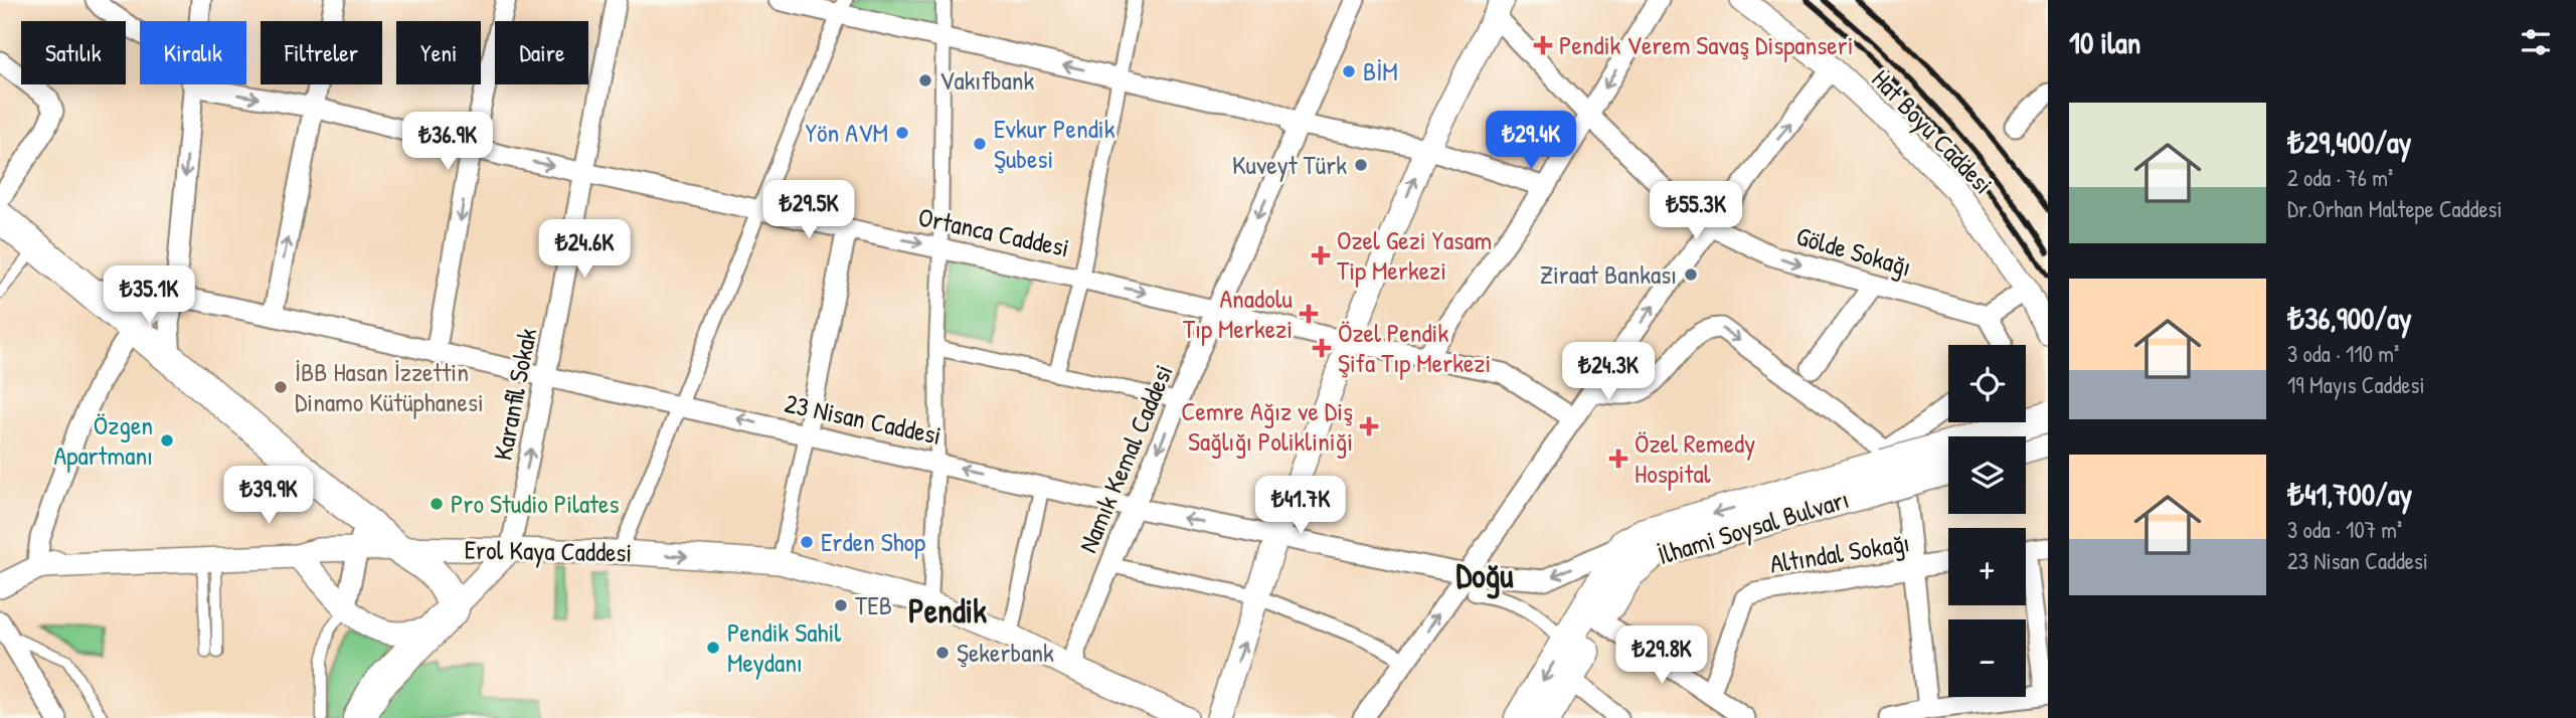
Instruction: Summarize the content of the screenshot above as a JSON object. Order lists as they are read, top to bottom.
{
  "streets": {
    "main road": ["İlhami Soysal Bulvarı"],
    "street": [
      "Hat Boyu Caddesi",
      "Ortanca Caddesi",
      "Gölde Sokağı",
      "Karanfil Sokak",
      "23 Nisan Caddesi",
      "Namık Kemal Caddesi",
      "Erol Kaya Caddesi",
      "Altındal Sokağı"
    ]
  },
  "crossings": [
    ["Ortanca Caddesi", "Karanfil Sokak"],
    ["Ortanca Caddesi", "Namık Kemal Caddesi"],
    ["Karanfil Sokak", "23 Nisan Caddesi"],
    ["Karanfil Sokak", "Erol Kaya Caddesi"],
    ["23 Nisan Caddesi", "Namık Kemal Caddesi"],
    ["23 Nisan Caddesi", "İlhami Soysal Bulvarı"],
    ["Namık Kemal Caddesi", "Erol Kaya Caddesi"]
  ],
  "districts": ["Doğu", "Pendik"],
  "places": {
    "health": [
      "Pendik Verem Savaş Dispanseri",
      "Ozel Gezi Yasam Tip Merkezi",
      "Anadolu Tıp Merkezi",
      "Özel Pendik Şifa Tıp Merkezi",
      "Cemre Ağız ve Diş Sağlığı Polikliniği",
      "Özel Remedy Hospital"
    ],
    "other": [
      "BİM",
      "Vakıfbank",
      "Yön AVM",
      "Evkur Pendik Şubesi",
      "Kuveyt Türk",
      "Ziraat Bankası",
      "İBB Hasan İzzettin Dinamo Kütüphanesi",
      "Özgen Apartmanı",
      "Pro Studio Pilates",
      "Erden Shop",
      "TEB",
      "Pendik Sahil Meydanı",
      "Şekerbank"
    ]
  },
  "page": {
    "heading": "10 ilan",
    "chip": [
      "Satılık",
      "Kiralık",
      "Filtreler",
      "Yeni",
      "Daire"
    ],
    "list": [
      {
        "name": "₺29,400/ay",
        "note": "2 oda · 76 m² · Dr.Orhan Maltepe Caddesi"
      },
      {
        "name": "₺36,900/ay",
        "note": "3 oda · 110 m² · 19 Mayıs Caddesi"
      },
      {
        "name": "₺41,700/ay",
        "note": "3 oda · 107 m² · 23 Nisan Caddesi"
      }
    ],
    "price": [
      "₺29.4K",
      "₺36.9K",
      "₺29.5K",
      "₺55.3K",
      "₺24.6K",
      "₺35.1K",
      "₺24.3K",
      "₺39.9K",
      "₺41.7K",
      "₺29.8K"
    ],
    "map_buttons": ["+", "−"]
  }
}
